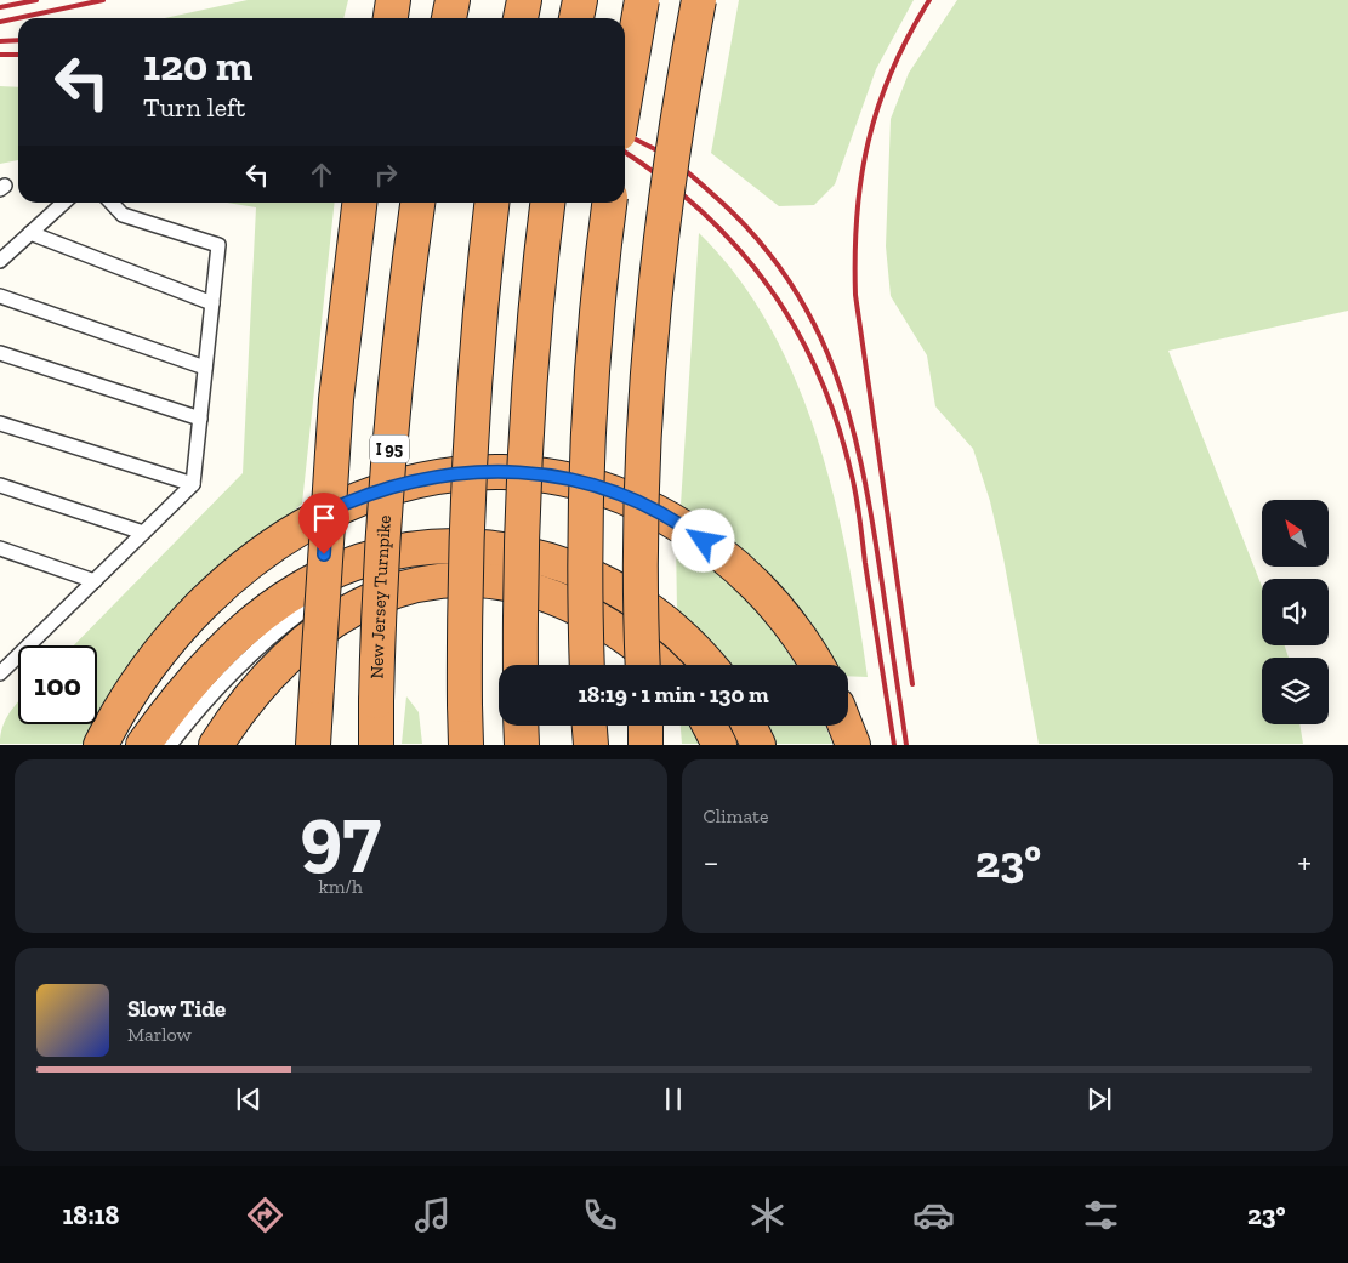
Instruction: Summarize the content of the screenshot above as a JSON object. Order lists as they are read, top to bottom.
{
  "streets": {
    "highway": ["I 95", "New Jersey Turnpike"]
  },
  "north": "top left",
  "page": {
    "turn": ["120 m", "Turn left"],
    "limit": "100",
    "trip": "18:19 · 1 min · 130 m",
    "tile": [
      ["97", "km/h"],
      "Climate"
    ],
    "heat": ["−", "23°", "+"],
    "song": ["Slow Tide", "Marlow"],
    "tabs": ["18:18", "23°"]
  }
}
